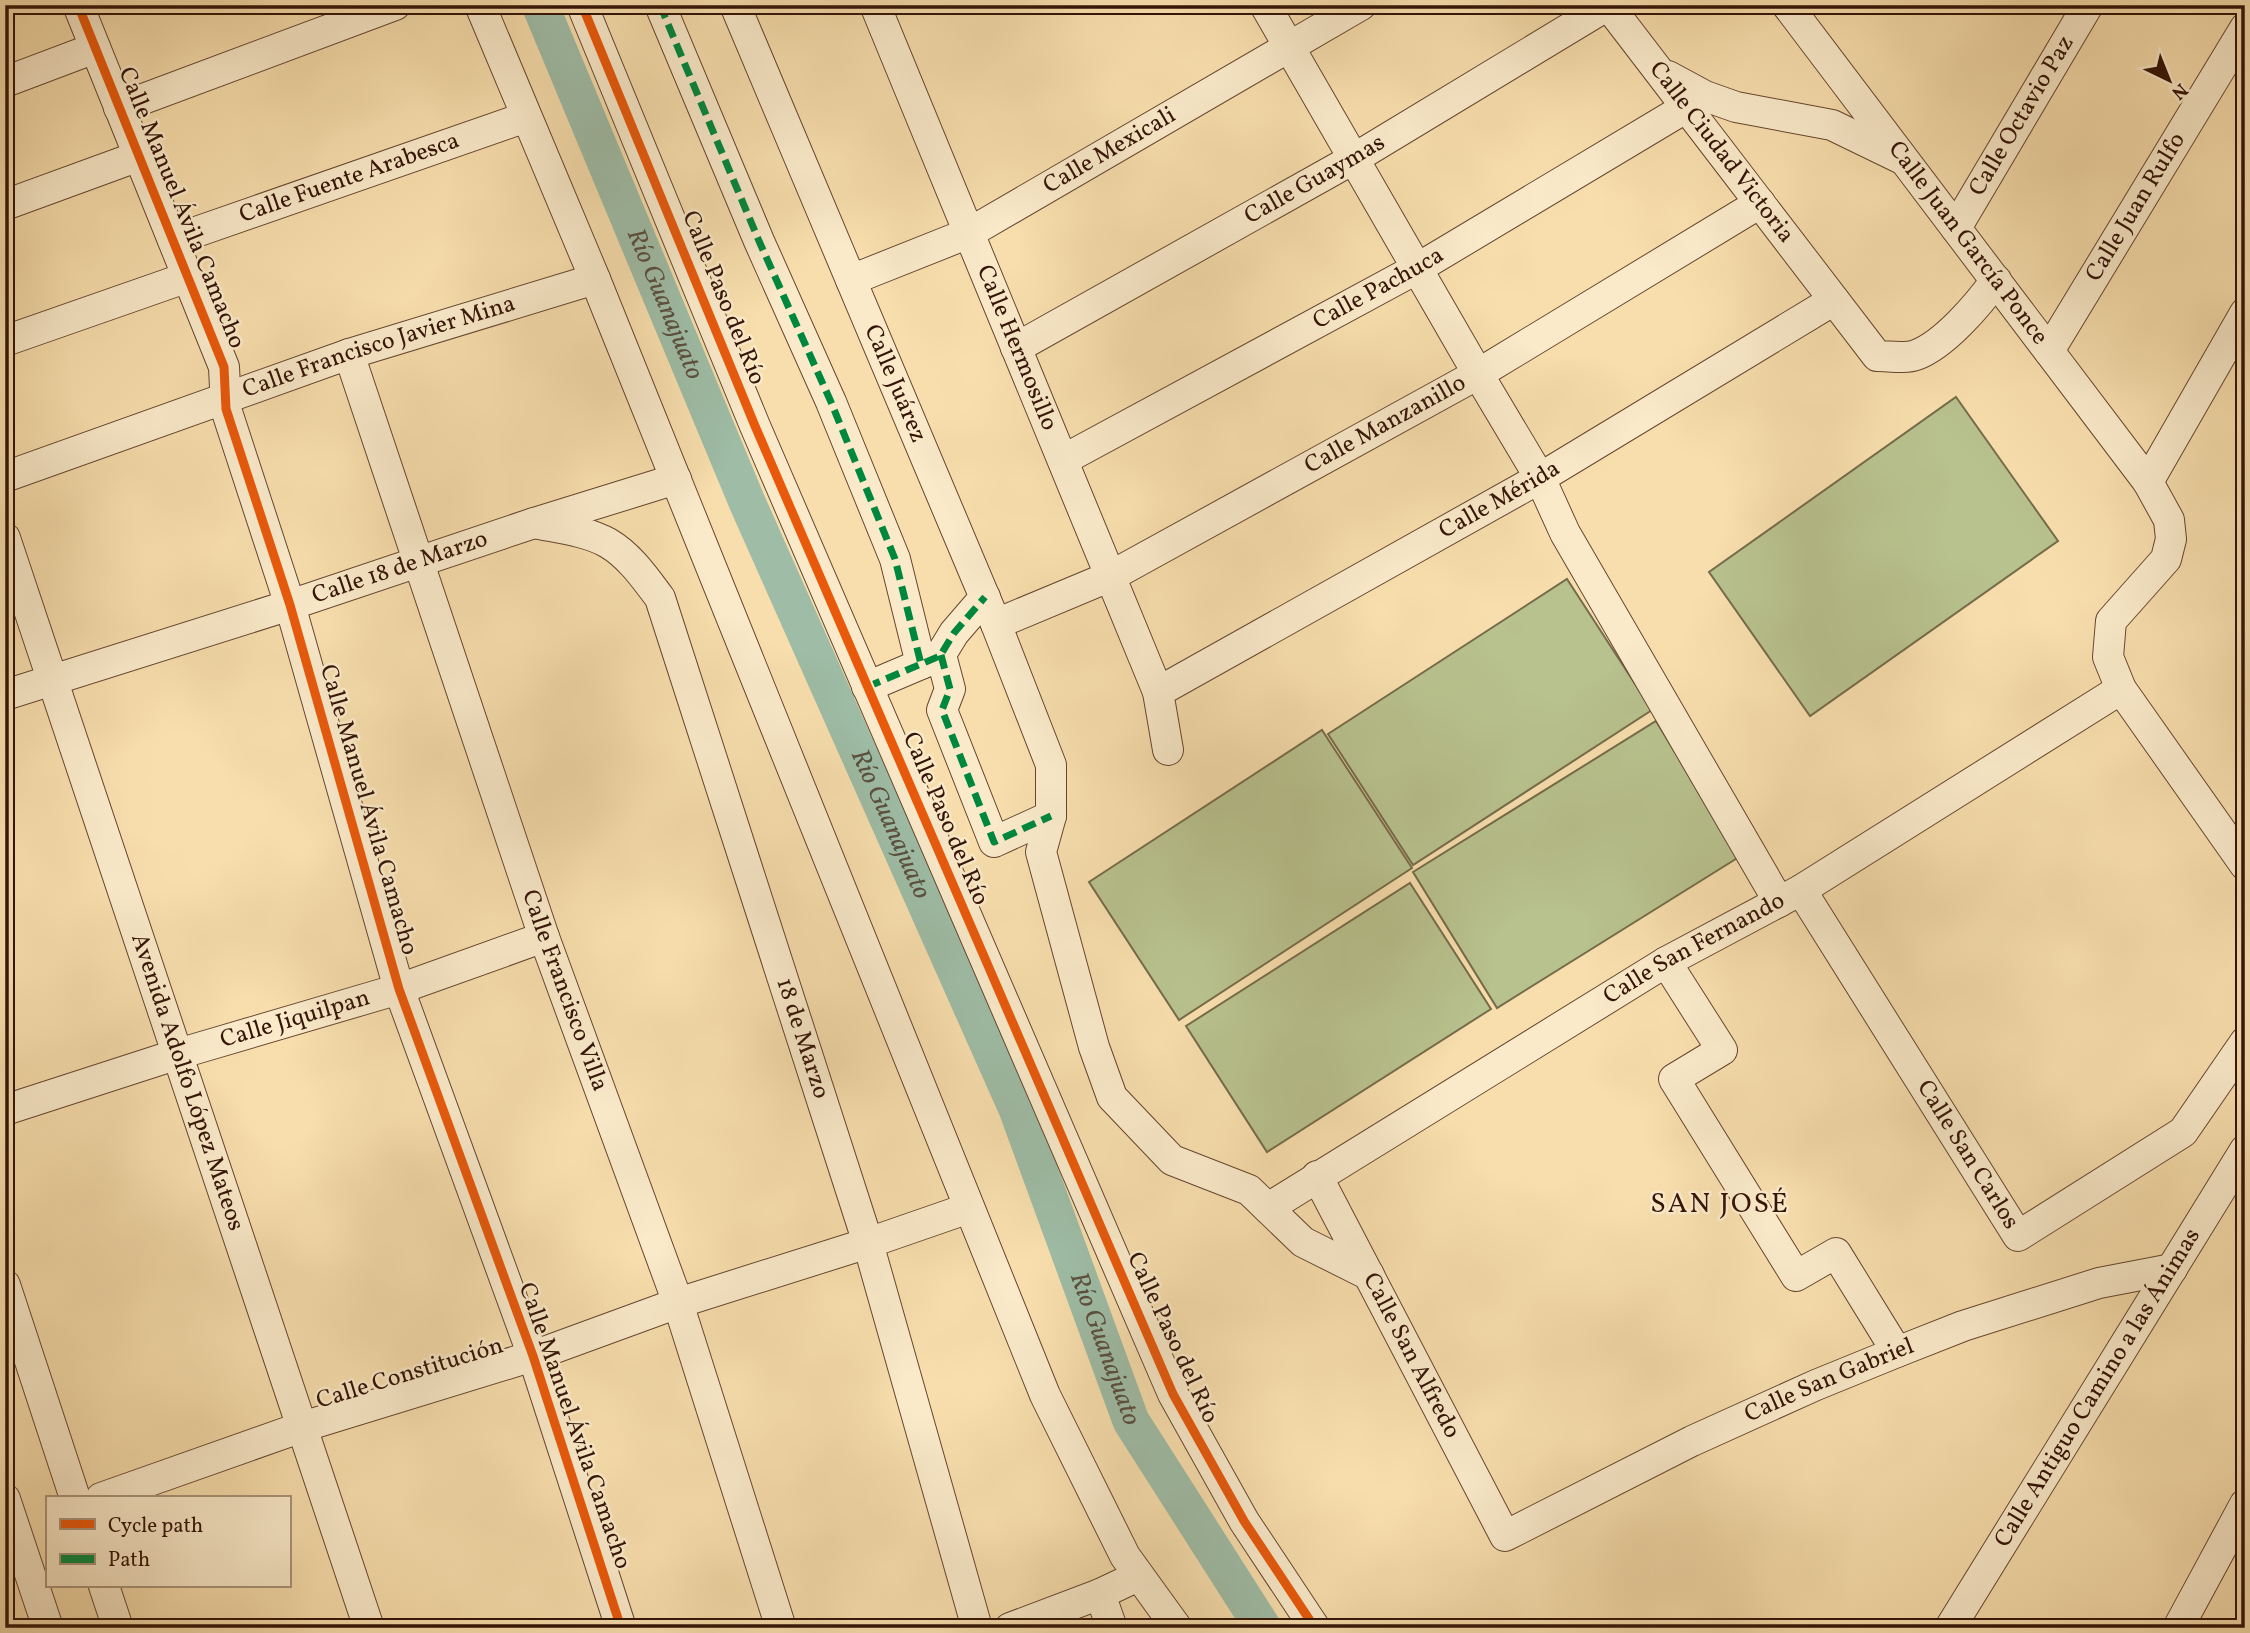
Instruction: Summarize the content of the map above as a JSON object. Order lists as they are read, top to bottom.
{
  "streets": {
    "street": [
      "Calle Octavio Paz",
      "Calle Mexicali",
      "Calle Ciudad Victoria",
      "Calle Fuente Arabesca",
      "Calle Guaymas",
      "Calle Juan Rulfo",
      "Calle Manuel Ávila Camacho",
      "Calle Juan García Ponce",
      "Calle Pachuca",
      "Calle Paso del Río",
      "Calle Hermosillo",
      "Calle Francisco Javier Mina",
      "Calle Juárez",
      "Calle Manzanillo",
      "Calle Mérida",
      "Calle 18 de Marzo",
      "Calle San Fernando",
      "Calle Francisco Villa",
      "Calle Jiquilpan",
      "18 de Marzo",
      "Avenida Adolfo López Mateos",
      "Calle San Carlos",
      "Calle San Alfredo",
      "Calle Constitución",
      "Calle San Gabriel",
      "Calle Antiguo Camino a las Ánimas"
    ]
  },
  "crossings": [
    ["Calle Octavio Paz", "Calle Juan García Ponce"],
    ["Calle Mexicali", "Calle Hermosillo"],
    ["Calle Mexicali", "Calle Juárez"],
    ["Calle Ciudad Victoria", "Calle Guaymas"],
    ["Calle Ciudad Victoria", "Calle Juan García Ponce"],
    ["Calle Ciudad Victoria", "Calle Pachuca"],
    ["Calle Ciudad Victoria", "Calle Manzanillo"],
    ["Calle Ciudad Victoria", "Calle Mérida"],
    ["Calle Fuente Arabesca", "Calle Manuel Ávila Camacho"],
    ["Calle Guaymas", "Calle Hermosillo"],
    ["Calle Juan Rulfo", "Calle Juan García Ponce"],
    ["Calle Manuel Ávila Camacho", "Calle Francisco Javier Mina"],
    ["Calle Manuel Ávila Camacho", "Calle 18 de Marzo"],
    ["Calle Manuel Ávila Camacho", "Calle Jiquilpan"],
    ["Calle Manuel Ávila Camacho", "Calle Constitución"],
    ["Calle Juan García Ponce", "Calle San Fernando"],
    ["Calle Pachuca", "Calle Hermosillo"],
    ["Calle Hermosillo", "Calle Manzanillo"],
    ["Calle Hermosillo", "Calle Mérida"],
    ["Calle Francisco Javier Mina", "Calle Francisco Villa"],
    ["Calle Juárez", "Calle Manzanillo"],
    ["Calle 18 de Marzo", "Calle Francisco Villa"],
    ["Calle 18 de Marzo", "18 de Marzo"],
    ["Calle 18 de Marzo", "Avenida Adolfo López Mateos"],
    ["Calle San Fernando", "Calle San Carlos"],
    ["Calle San Fernando", "Calle San Alfredo"],
    ["Calle Francisco Villa", "Calle Jiquilpan"],
    ["Calle Francisco Villa", "Calle Constitución"],
    ["Calle Jiquilpan", "Avenida Adolfo López Mateos"],
    ["18 de Marzo", "Calle Constitución"],
    ["Avenida Adolfo López Mateos", "Calle Constitución"],
    ["Calle San Alfredo", "Calle San Gabriel"],
    ["Calle San Gabriel", "Calle Antiguo Camino a las Ánimas"]
  ],
  "districts": ["SAN JOSÉ"],
  "water": ["Río Guanajuato"],
  "legend": ["Cycle path", "Path"],
  "north": "bottom right"
}
